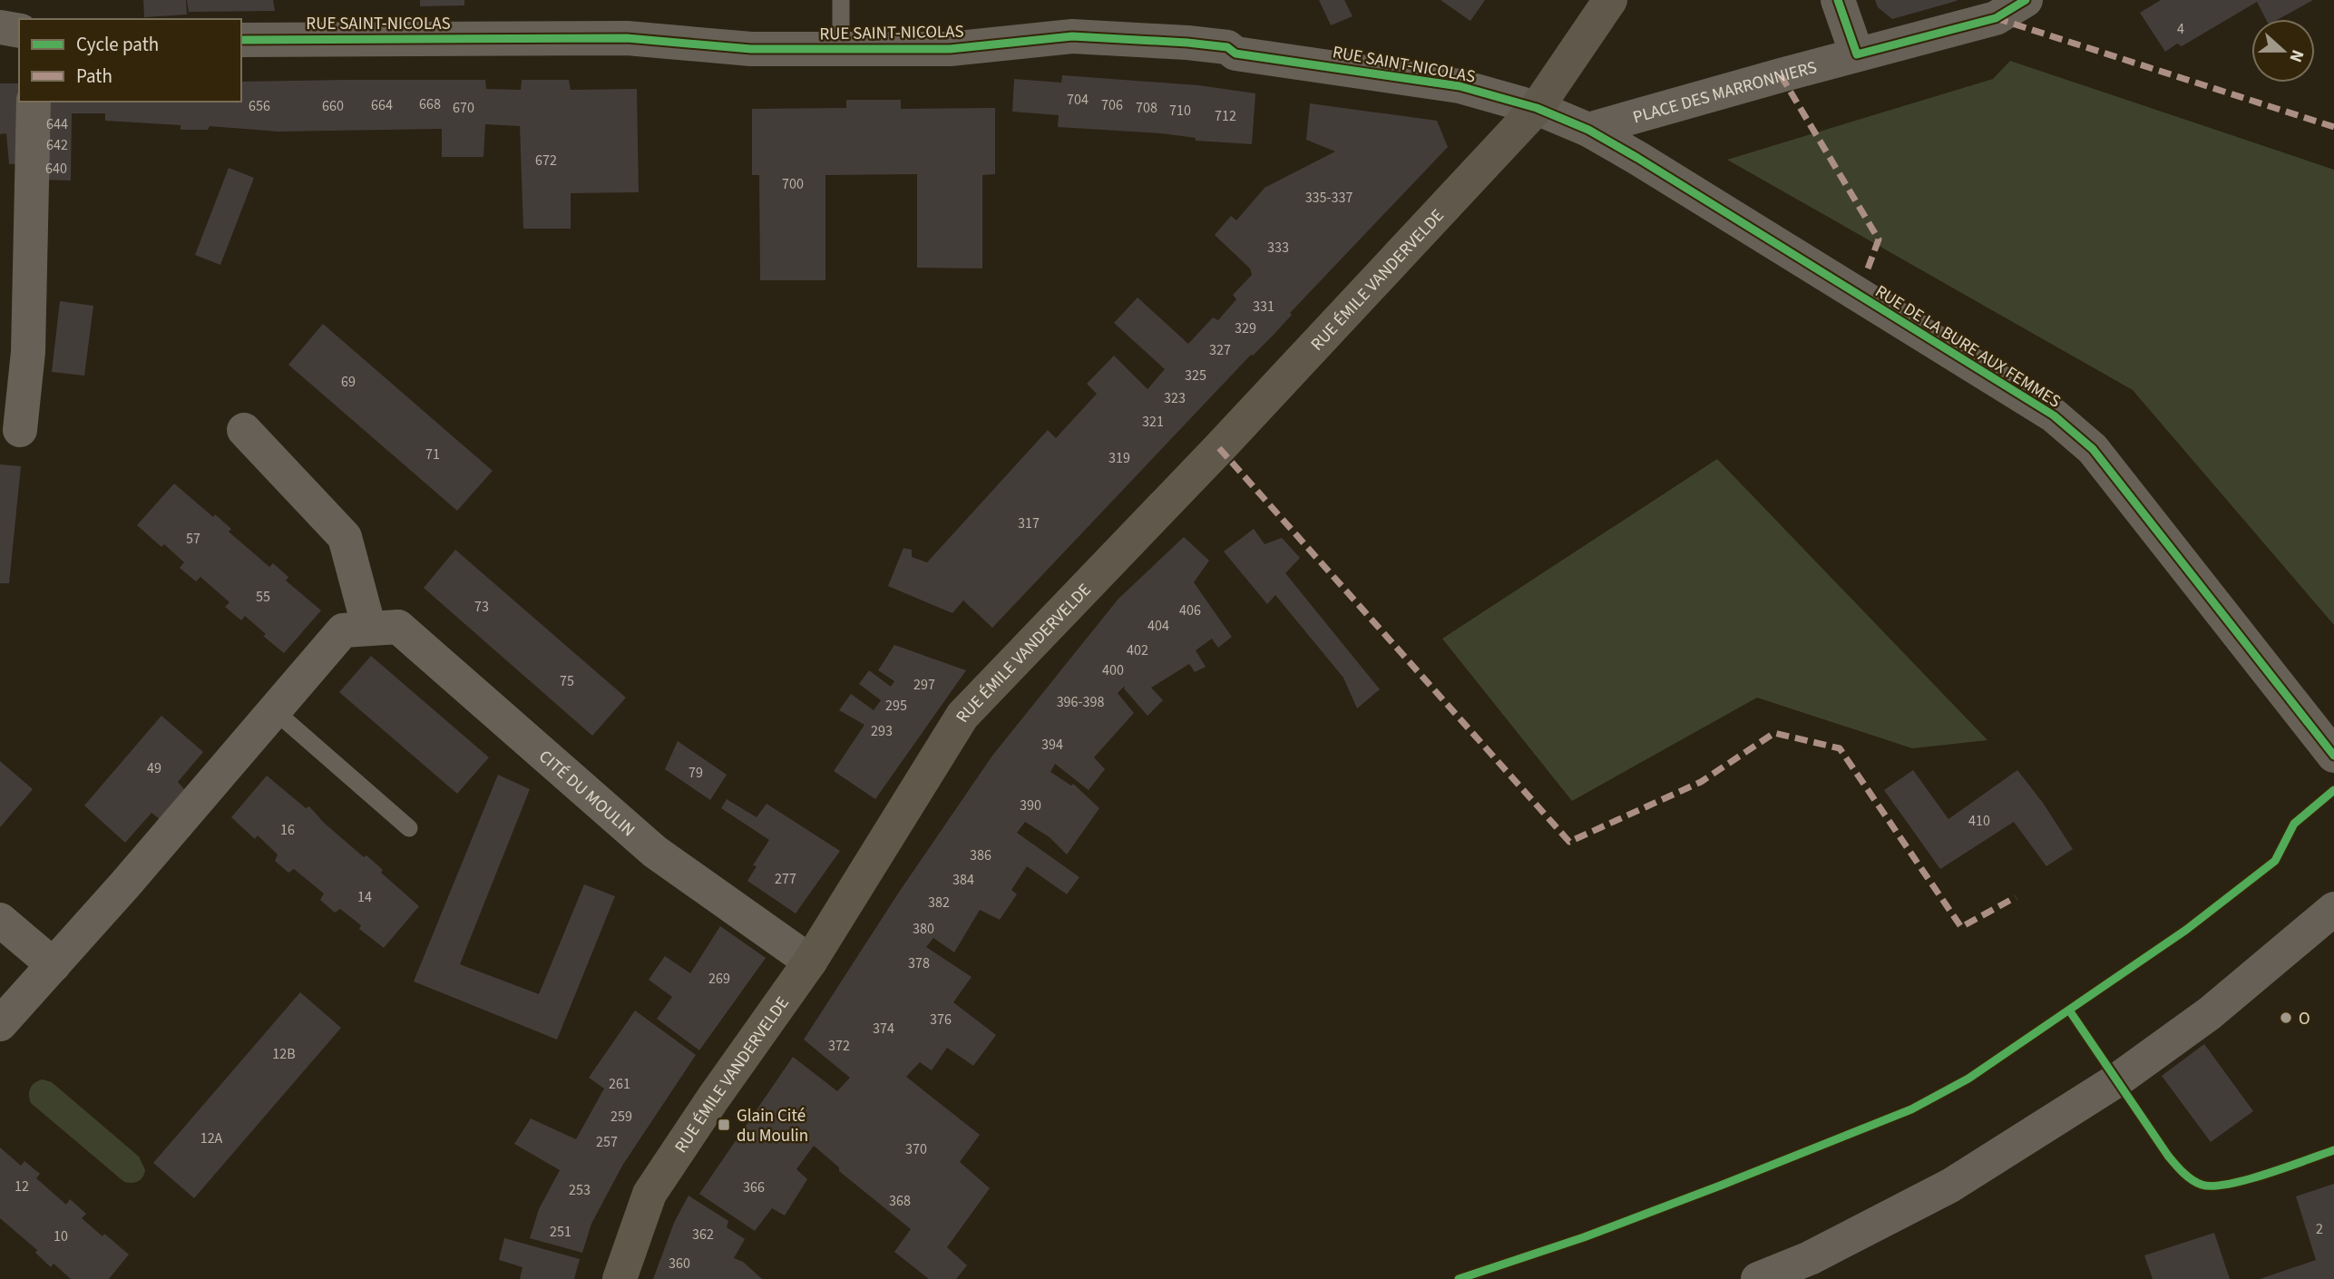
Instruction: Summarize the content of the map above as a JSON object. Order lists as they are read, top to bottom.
{
  "streets": {
    "main road": ["RUE ÉMILE VANDERVELDE"],
    "street": [
      "RUE SAINT-NICOLAS",
      "PLACE DES MARRONNIERS",
      "RUE DE LA BURE AUX FEMMES",
      "CITÉ DU MOULIN"
    ]
  },
  "crossings": [
    ["RUE SAINT-NICOLAS", "RUE ÉMILE VANDERVELDE"],
    ["PLACE DES MARRONNIERS", "RUE DE LA BURE AUX FEMMES"],
    ["RUE ÉMILE VANDERVELDE", "CITÉ DU MOULIN"]
  ],
  "places": {
    "other": ["O"],
    "transit": ["Glain Cité du Moulin"]
  },
  "house_numbers": [
    "4",
    "704",
    "668",
    "664",
    "706",
    "656",
    "660",
    "670",
    "708",
    "710",
    "712",
    "644",
    "642",
    "672",
    "640",
    "700",
    "335-337",
    "333",
    "331",
    "329",
    "327",
    "325",
    "69",
    "323",
    "321",
    "71",
    "319",
    "317",
    "57",
    "55",
    "73",
    "406",
    "404",
    "402",
    "400",
    "75",
    "297",
    "396-398",
    "295",
    "293",
    "394",
    "49",
    "79",
    "390",
    "410",
    "16",
    "386",
    "277",
    "384",
    "14",
    "382",
    "380",
    "378",
    "269",
    "376",
    "374",
    "372",
    "12B",
    "261",
    "259",
    "12A",
    "257",
    "370",
    "12",
    "366",
    "253",
    "368",
    "2",
    "251",
    "362",
    "10",
    "360"
  ],
  "legend": ["Cycle path", "Path"],
  "north": "right"
}
